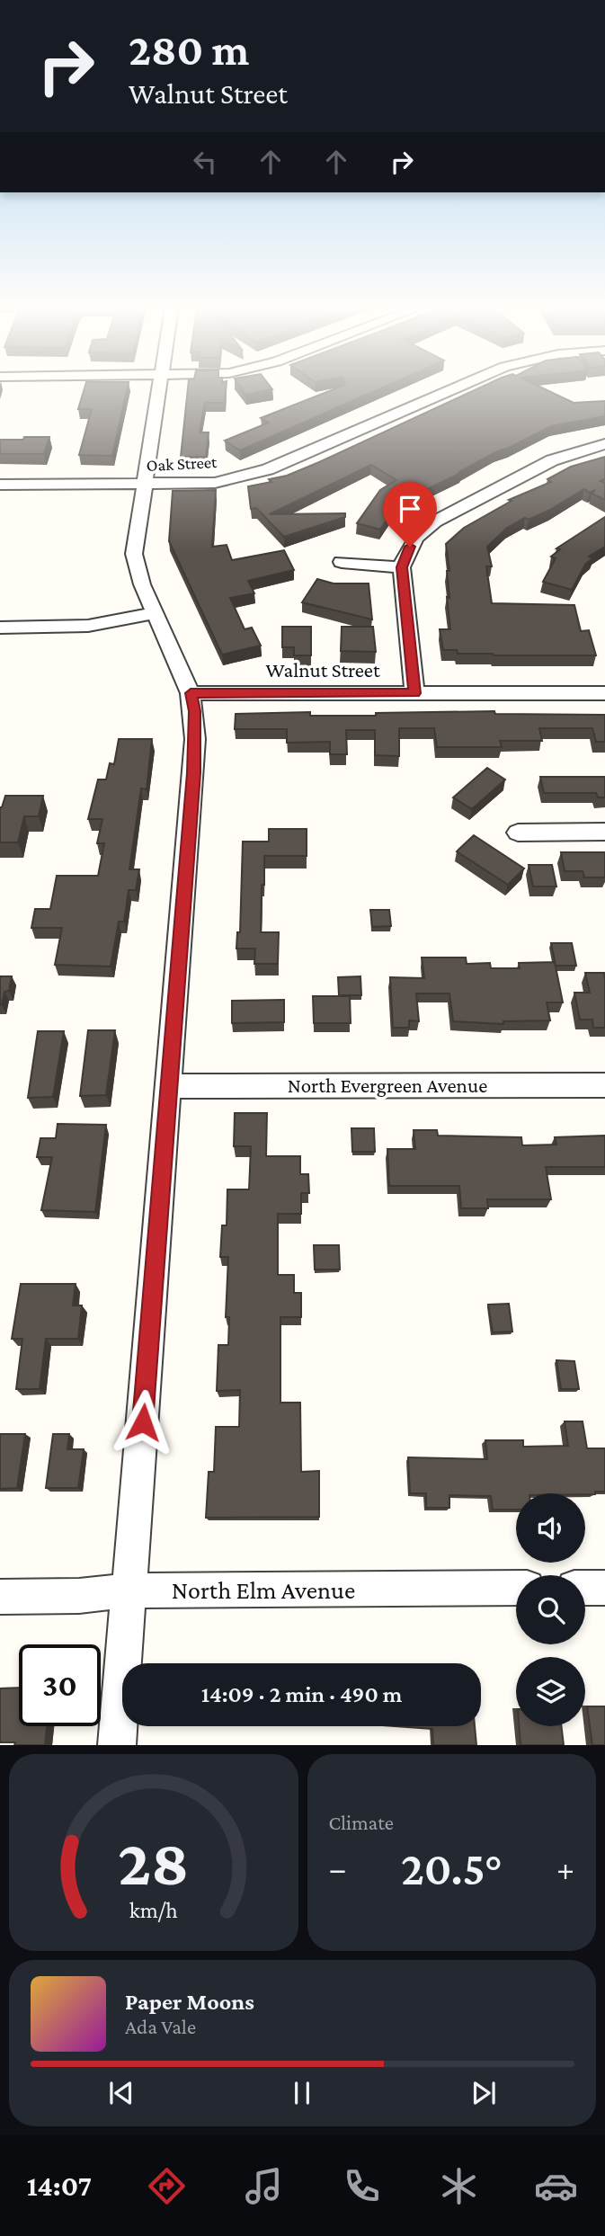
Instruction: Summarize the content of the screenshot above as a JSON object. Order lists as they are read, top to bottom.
{
  "streets": {
    "street": [
      "Oak Street",
      "Walnut Street",
      "North Evergreen Avenue",
      "North Elm Avenue"
    ]
  },
  "page": {
    "turn": ["280 m", "Walnut Street"],
    "limit": "30",
    "trip": "14:09 · 2 min · 490 m",
    "tile": "Climate",
    "heat": ["−", "20.5°", "+"],
    "song": ["Paper Moons", "Ada Vale"],
    "tabs": "14:07",
    "gauge": ["28", "km/h"]
  }
}
